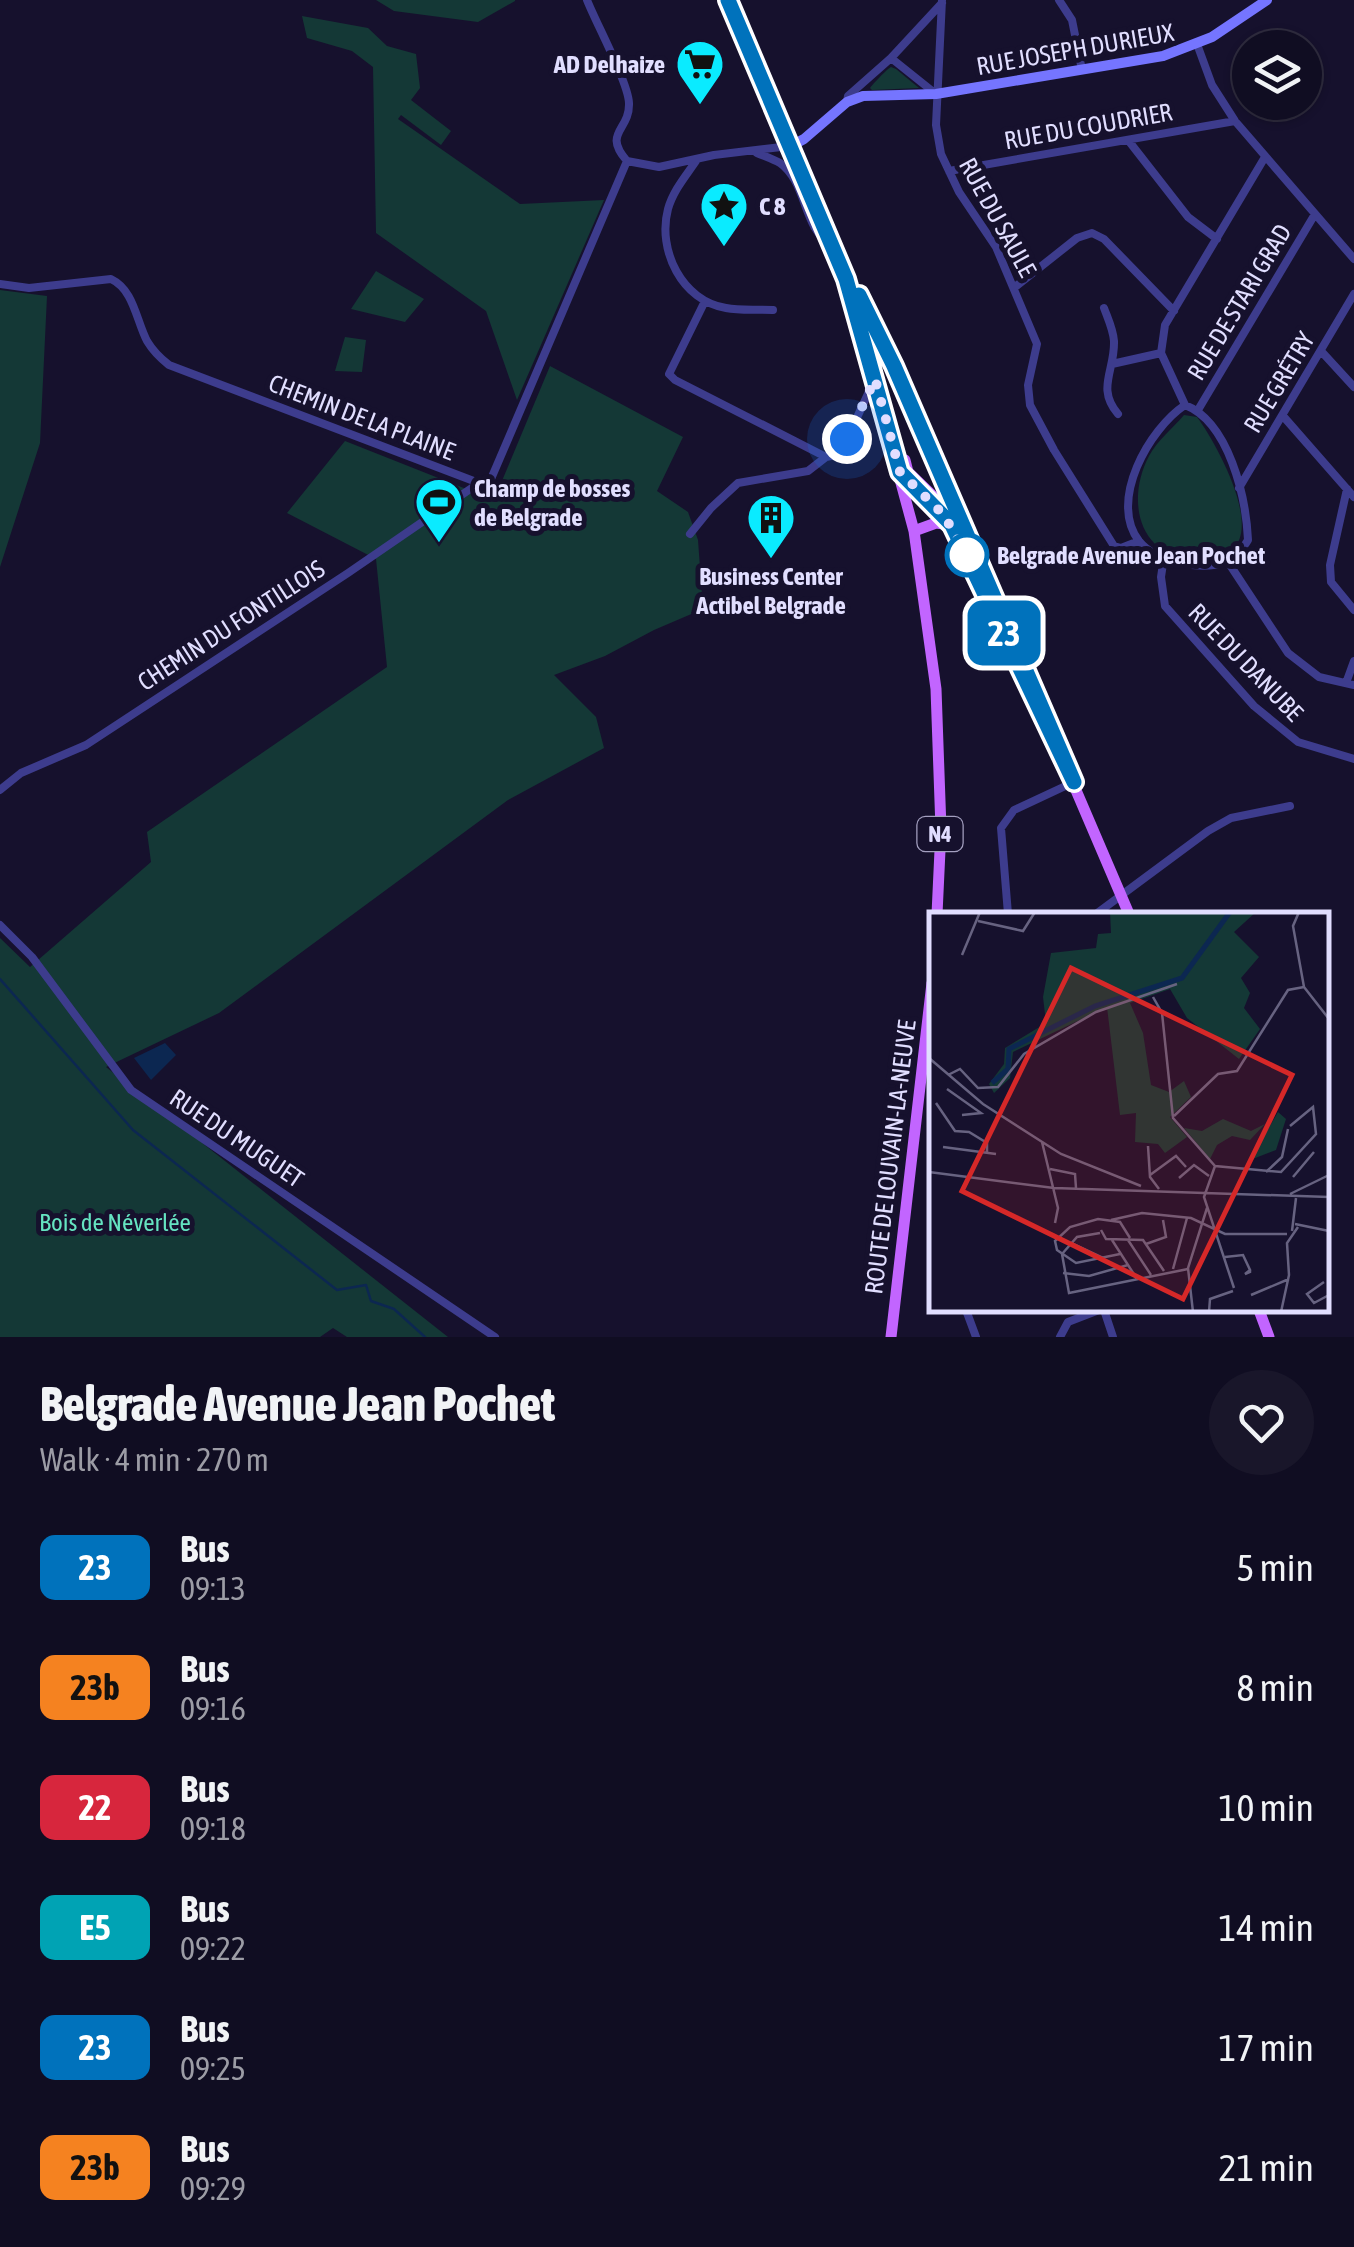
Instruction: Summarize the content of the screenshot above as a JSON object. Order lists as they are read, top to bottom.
{
  "streets": {
    "main road": ["N4", "ROUTE DE LOUVAIN-LA-NEUVE"],
    "street": [
      "RUE JOSEPH DURIEUX",
      "RUE DU COUDRIER",
      "RUE DU SAULE",
      "RUE DE STARI GRAD",
      "RUE GRÉTRY",
      "CHEMIN DE LA PLAINE",
      "CHEMIN DU FONTILLOIS",
      "RUE DU DANUBE",
      "RUE DU MUGUET"
    ]
  },
  "crossings": [
    ["RUE JOSEPH DURIEUX", "RUE DU SAULE"],
    ["RUE DU COUDRIER", "RUE DU SAULE"],
    ["RUE DU SAULE", "RUE DE STARI GRAD"],
    ["RUE DU SAULE", "RUE GRÉTRY"],
    ["RUE DU SAULE", "RUE DU DANUBE"],
    ["RUE DE STARI GRAD", "RUE GRÉTRY"],
    ["RUE DE STARI GRAD", "RUE DU DANUBE"],
    ["RUE GRÉTRY", "RUE DU DANUBE"],
    ["CHEMIN DE LA PLAINE", "CHEMIN DU FONTILLOIS"]
  ],
  "parks": ["Bois de Néverlée"],
  "places": {
    "supermarket": ["AD Delhaize"],
    "place": ["C 8"],
    "sports": ["Champ de bosses de Belgrade"],
    "other": ["Belgrade Avenue Jean Pochet"],
    "building": ["Business Center Actibel Belgrade"]
  },
  "lines": ["bus line 23"],
  "page": {
    "on_map": "23",
    "heading": ["Belgrade Avenue Jean Pochet", "Walk · 4 min · 270 m"],
    "list": [
      {
        "mark": "23",
        "name": "Bus",
        "note": "09:13",
        "value": "5 min"
      },
      {
        "mark": "23b",
        "name": "Bus",
        "note": "09:16",
        "value": "8 min"
      },
      {
        "mark": "22",
        "name": "Bus",
        "note": "09:18",
        "value": "10 min"
      },
      {
        "mark": "E5",
        "name": "Bus",
        "note": "09:22",
        "value": "14 min"
      },
      {
        "mark": "23",
        "name": "Bus",
        "note": "09:25",
        "value": "17 min"
      },
      {
        "mark": "23b",
        "name": "Bus",
        "note": "09:29",
        "value": "21 min"
      }
    ]
  }
}
